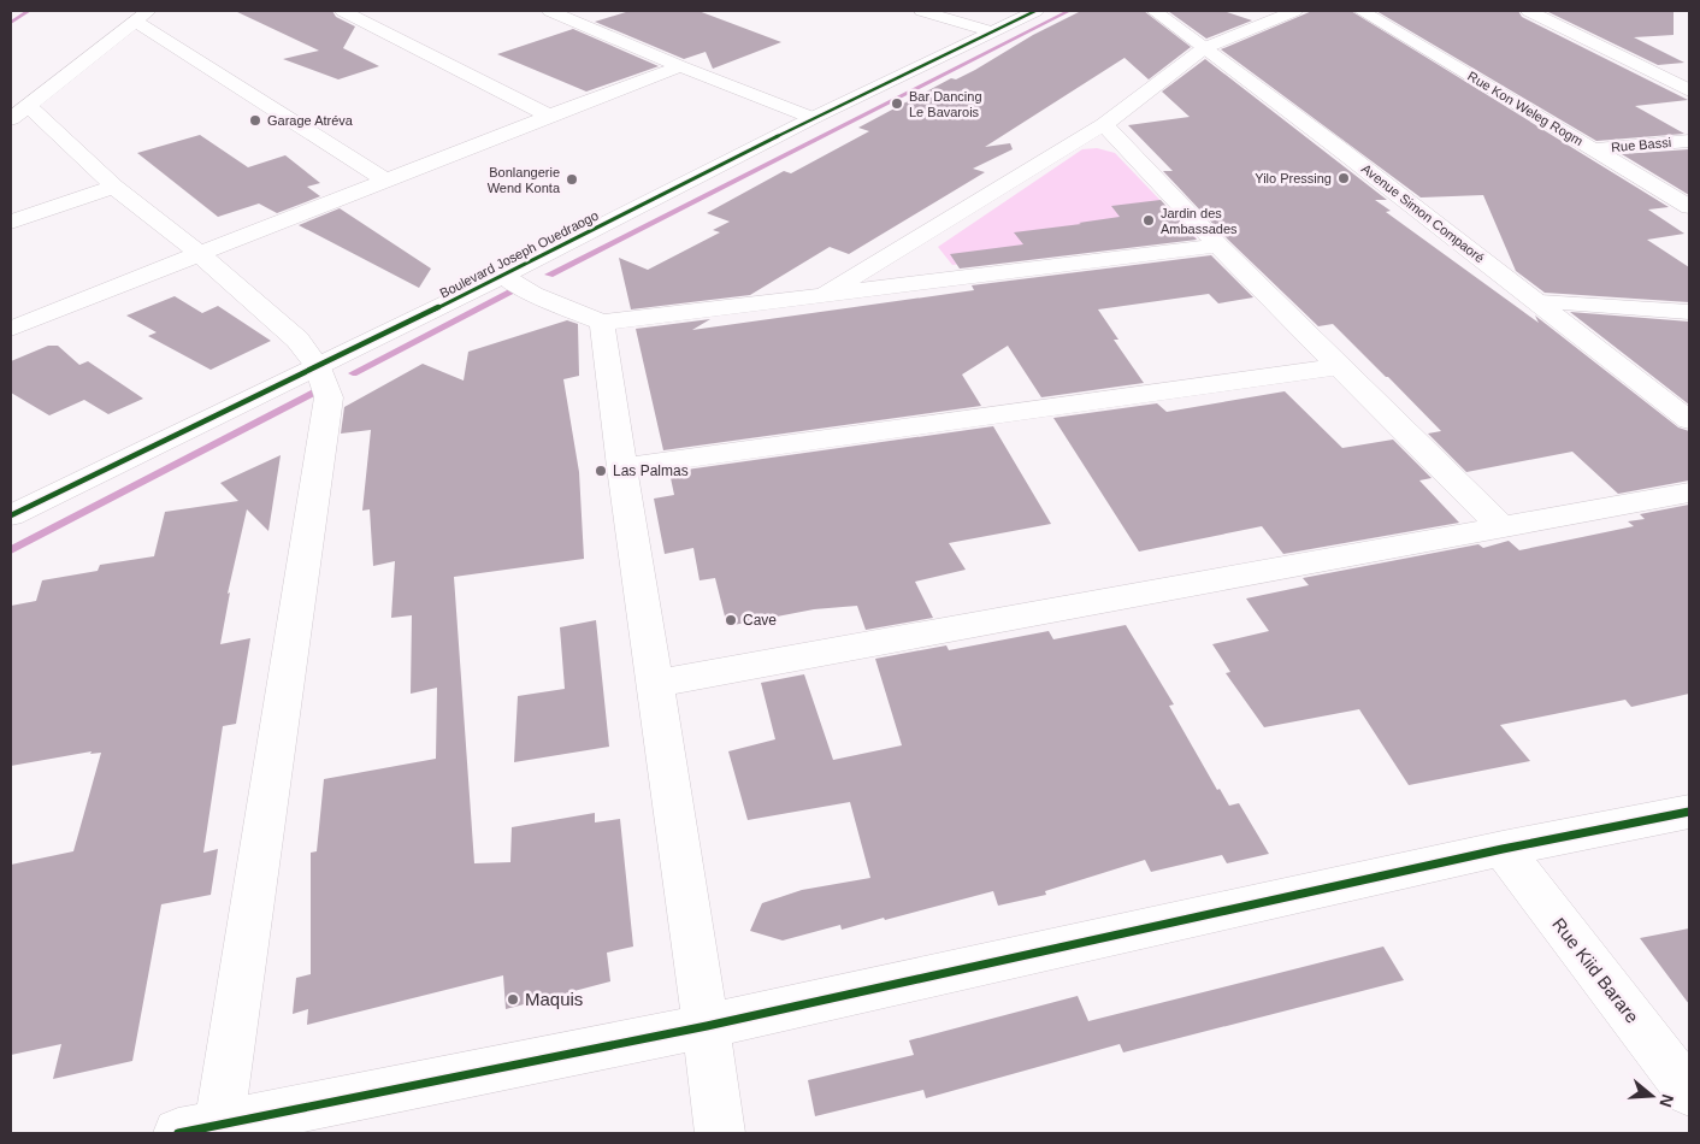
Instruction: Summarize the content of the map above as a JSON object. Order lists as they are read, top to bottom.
{
  "streets": {
    "street": [
      "Rue Kon Weleg Rogm",
      "Rue Bassi",
      "Avenue Simon Compaoré",
      "Boulevard Joseph Ouedraogo",
      "Rue Kiid Barare"
    ]
  },
  "crossings": [
    ["Rue Kon Weleg Rogm", "Rue Bassi"]
  ],
  "places": [
    "Bar Dancing Le Bavarois",
    "Garage Atréva",
    "Yilo Pressing",
    "Bonlangerie Wend Konta",
    "Jardin des Ambassades",
    "Las Palmas",
    "Cave",
    "Maquis"
  ],
  "north": "right"
}
